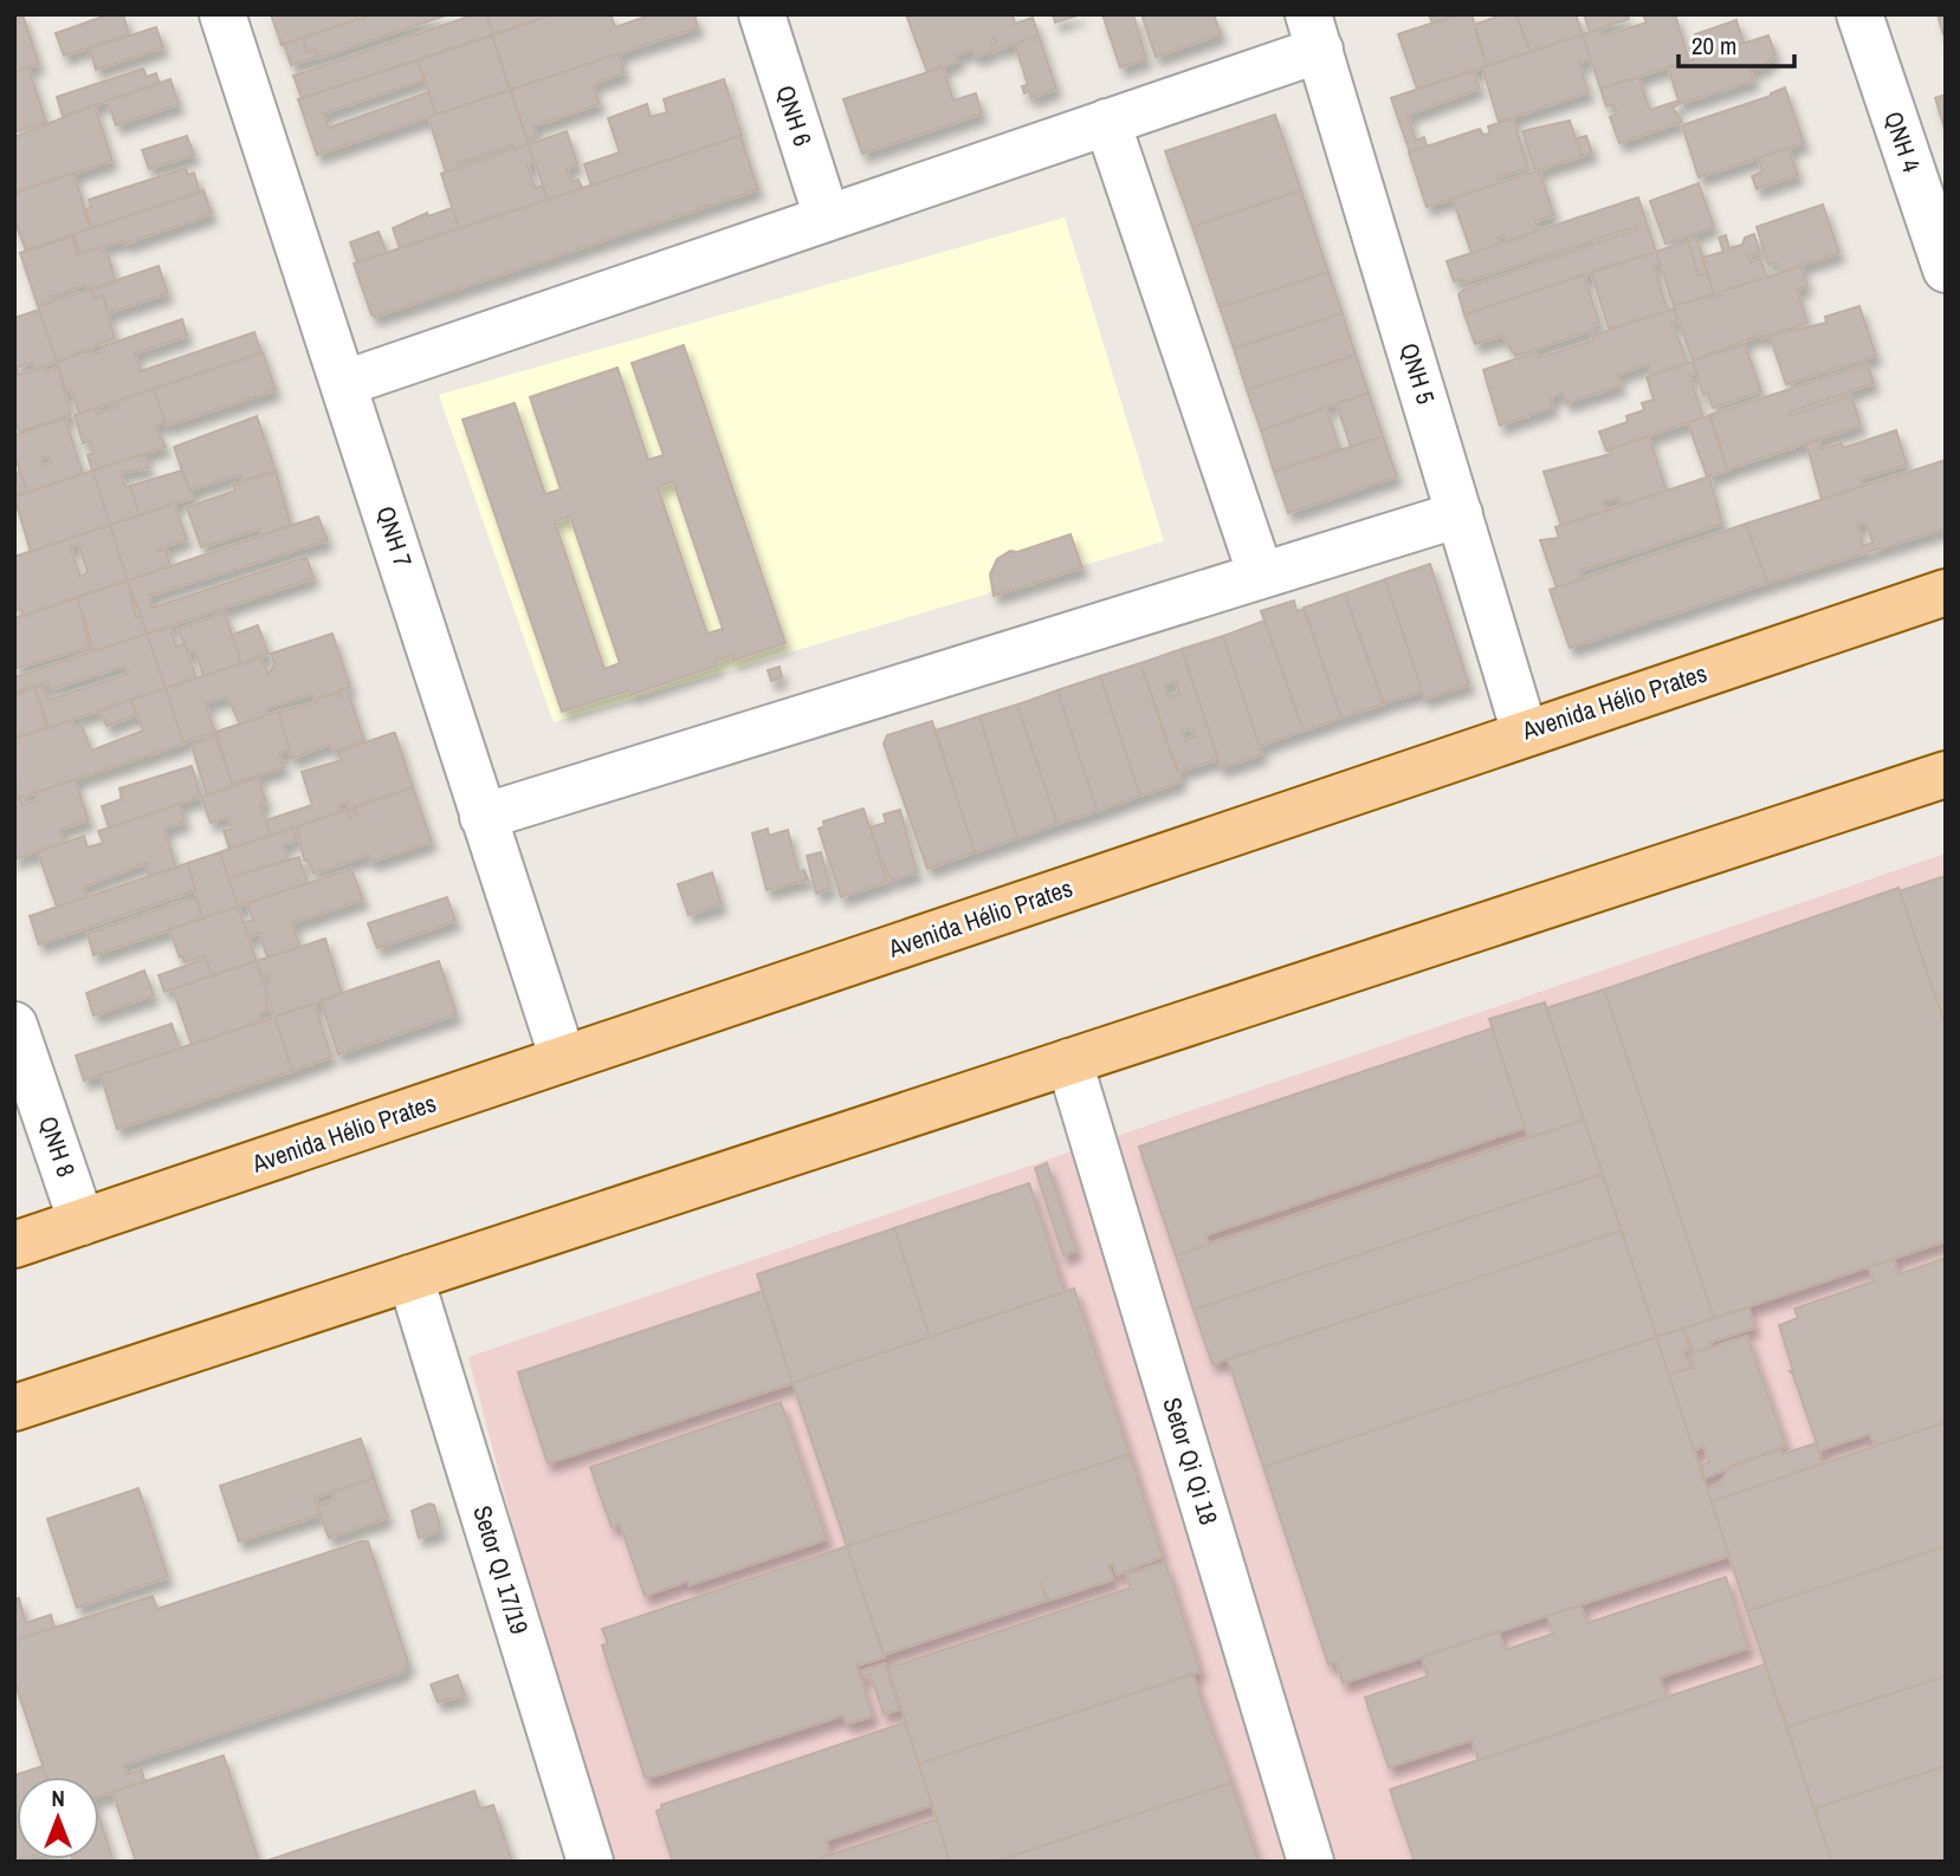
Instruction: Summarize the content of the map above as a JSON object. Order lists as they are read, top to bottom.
{
  "streets": {
    "main road": ["Avenida Hélio Prates"],
    "street": [
      "QNH 6",
      "QNH 4",
      "QNH 5",
      "QNH 7",
      "QNH 8",
      "Setor Qi Qi 18",
      "Setor QI 17/19"
    ]
  },
  "crossings": [
    ["QNH 5", "Avenida Hélio Prates"],
    ["QNH 7", "Avenida Hélio Prates"],
    ["Avenida Hélio Prates", "QNH 8"]
  ],
  "scale_bar": "20 m",
  "north": "top"
}
